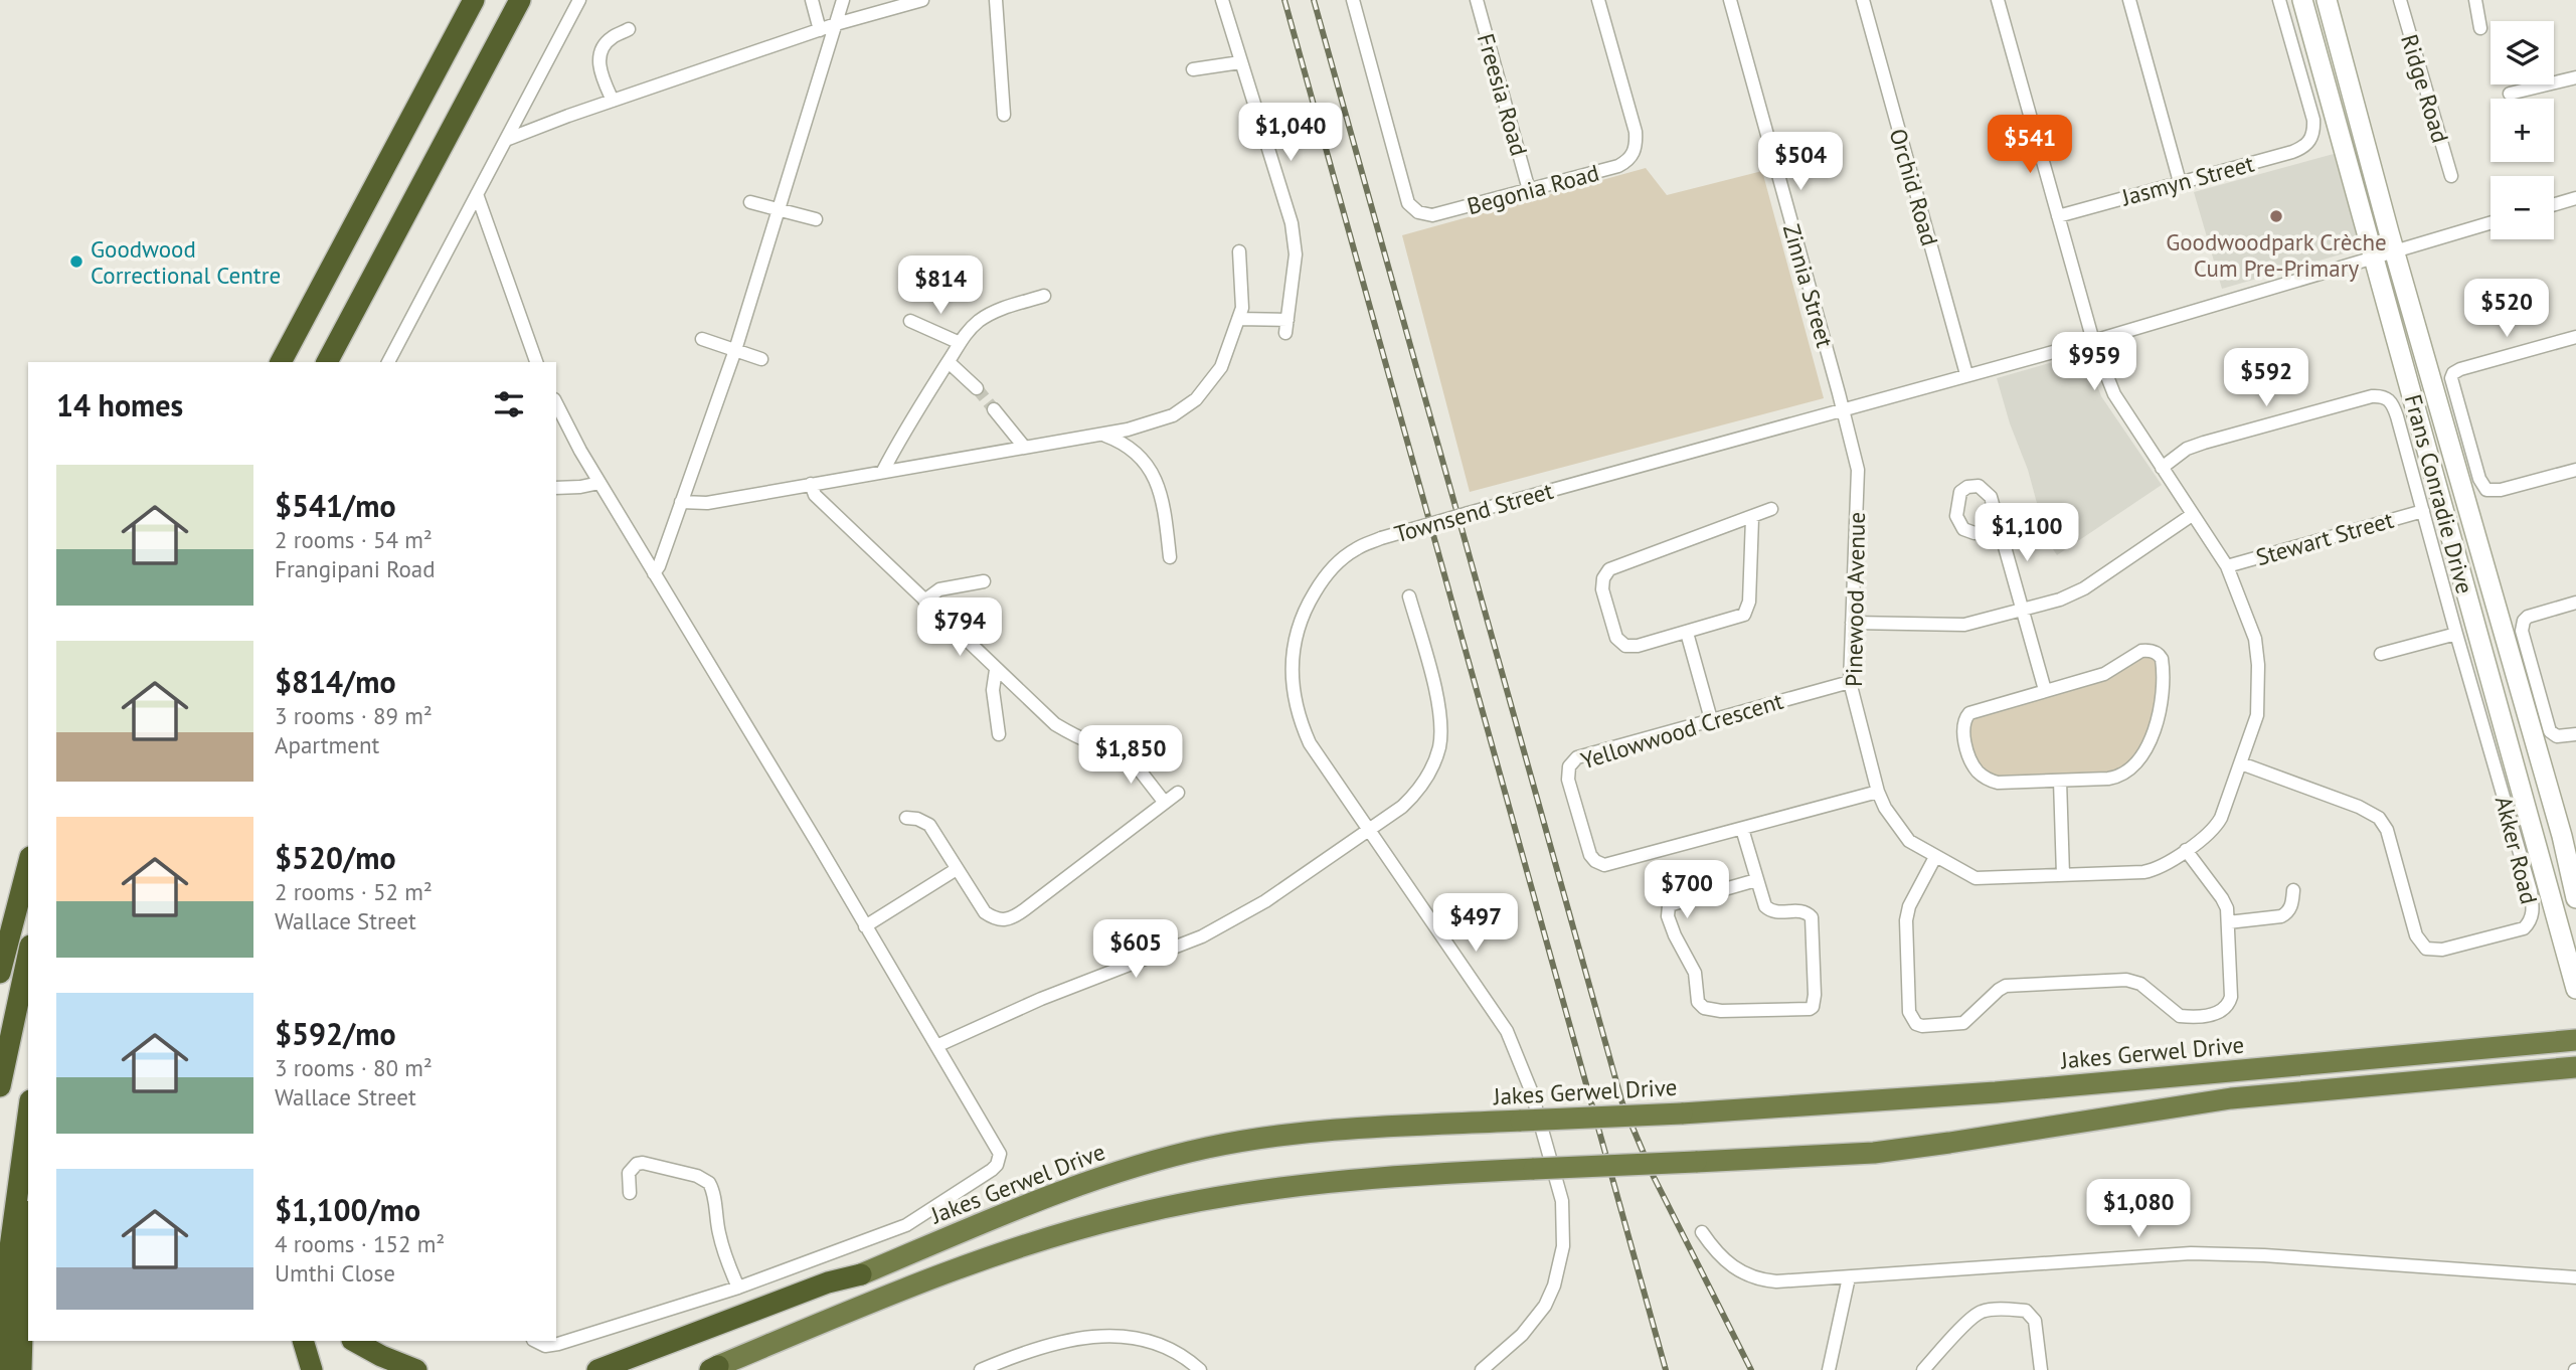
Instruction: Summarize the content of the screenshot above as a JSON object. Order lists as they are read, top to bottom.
{
  "streets": {
    "highway": ["Jakes Gerwel Drive"],
    "main road": ["Frans Conradie Drive"],
    "street": [
      "Ridge Road",
      "Freesia Road",
      "Jasmyn Street",
      "Orchid Road",
      "Begonia Road",
      "Zinnia Street",
      "Townsend Street",
      "Stewart Street",
      "Pinewood Avenue",
      "Yellowwood Crescent",
      "Akker Road"
    ]
  },
  "crossings": [
    ["Freesia Road", "Begonia Road"],
    ["Jasmyn Street", "Pinewood Avenue"],
    ["Orchid Road", "Townsend Street"],
    ["Zinnia Street", "Townsend Street"],
    ["Zinnia Street", "Pinewood Avenue"],
    ["Frans Conradie Drive", "Townsend Street"],
    ["Townsend Street", "Pinewood Avenue"],
    ["Stewart Street", "Pinewood Avenue"],
    ["Stewart Street", "Akker Road"],
    ["Pinewood Avenue", "Yellowwood Crescent"],
    ["Pinewood Avenue", "Akker Road"]
  ],
  "places": ["Goodwoodpark Crèche Cum Pre-Primary", "Goodwood Correctional Centre"],
  "page": {
    "map_buttons": ["+", "−"],
    "price": [
      "$1,040",
      "$541",
      "$504",
      "$814",
      "$520",
      "$959",
      "$592",
      "$1,100",
      "$794",
      "$1,850",
      "$700",
      "$497",
      "$605",
      "$1,080"
    ],
    "heading": "14 homes",
    "list": [
      {
        "name": "$541/mo",
        "note": "2 rooms · 54 m² · Frangipani Road"
      },
      {
        "name": "$814/mo",
        "note": "3 rooms · 89 m² · Apartment"
      },
      {
        "name": "$520/mo",
        "note": "2 rooms · 52 m² · Wallace Street"
      },
      {
        "name": "$592/mo",
        "note": "3 rooms · 80 m² · Wallace Street"
      },
      {
        "name": "$1,100/mo",
        "note": "4 rooms · 152 m² · Umthi Close"
      }
    ]
  }
}
